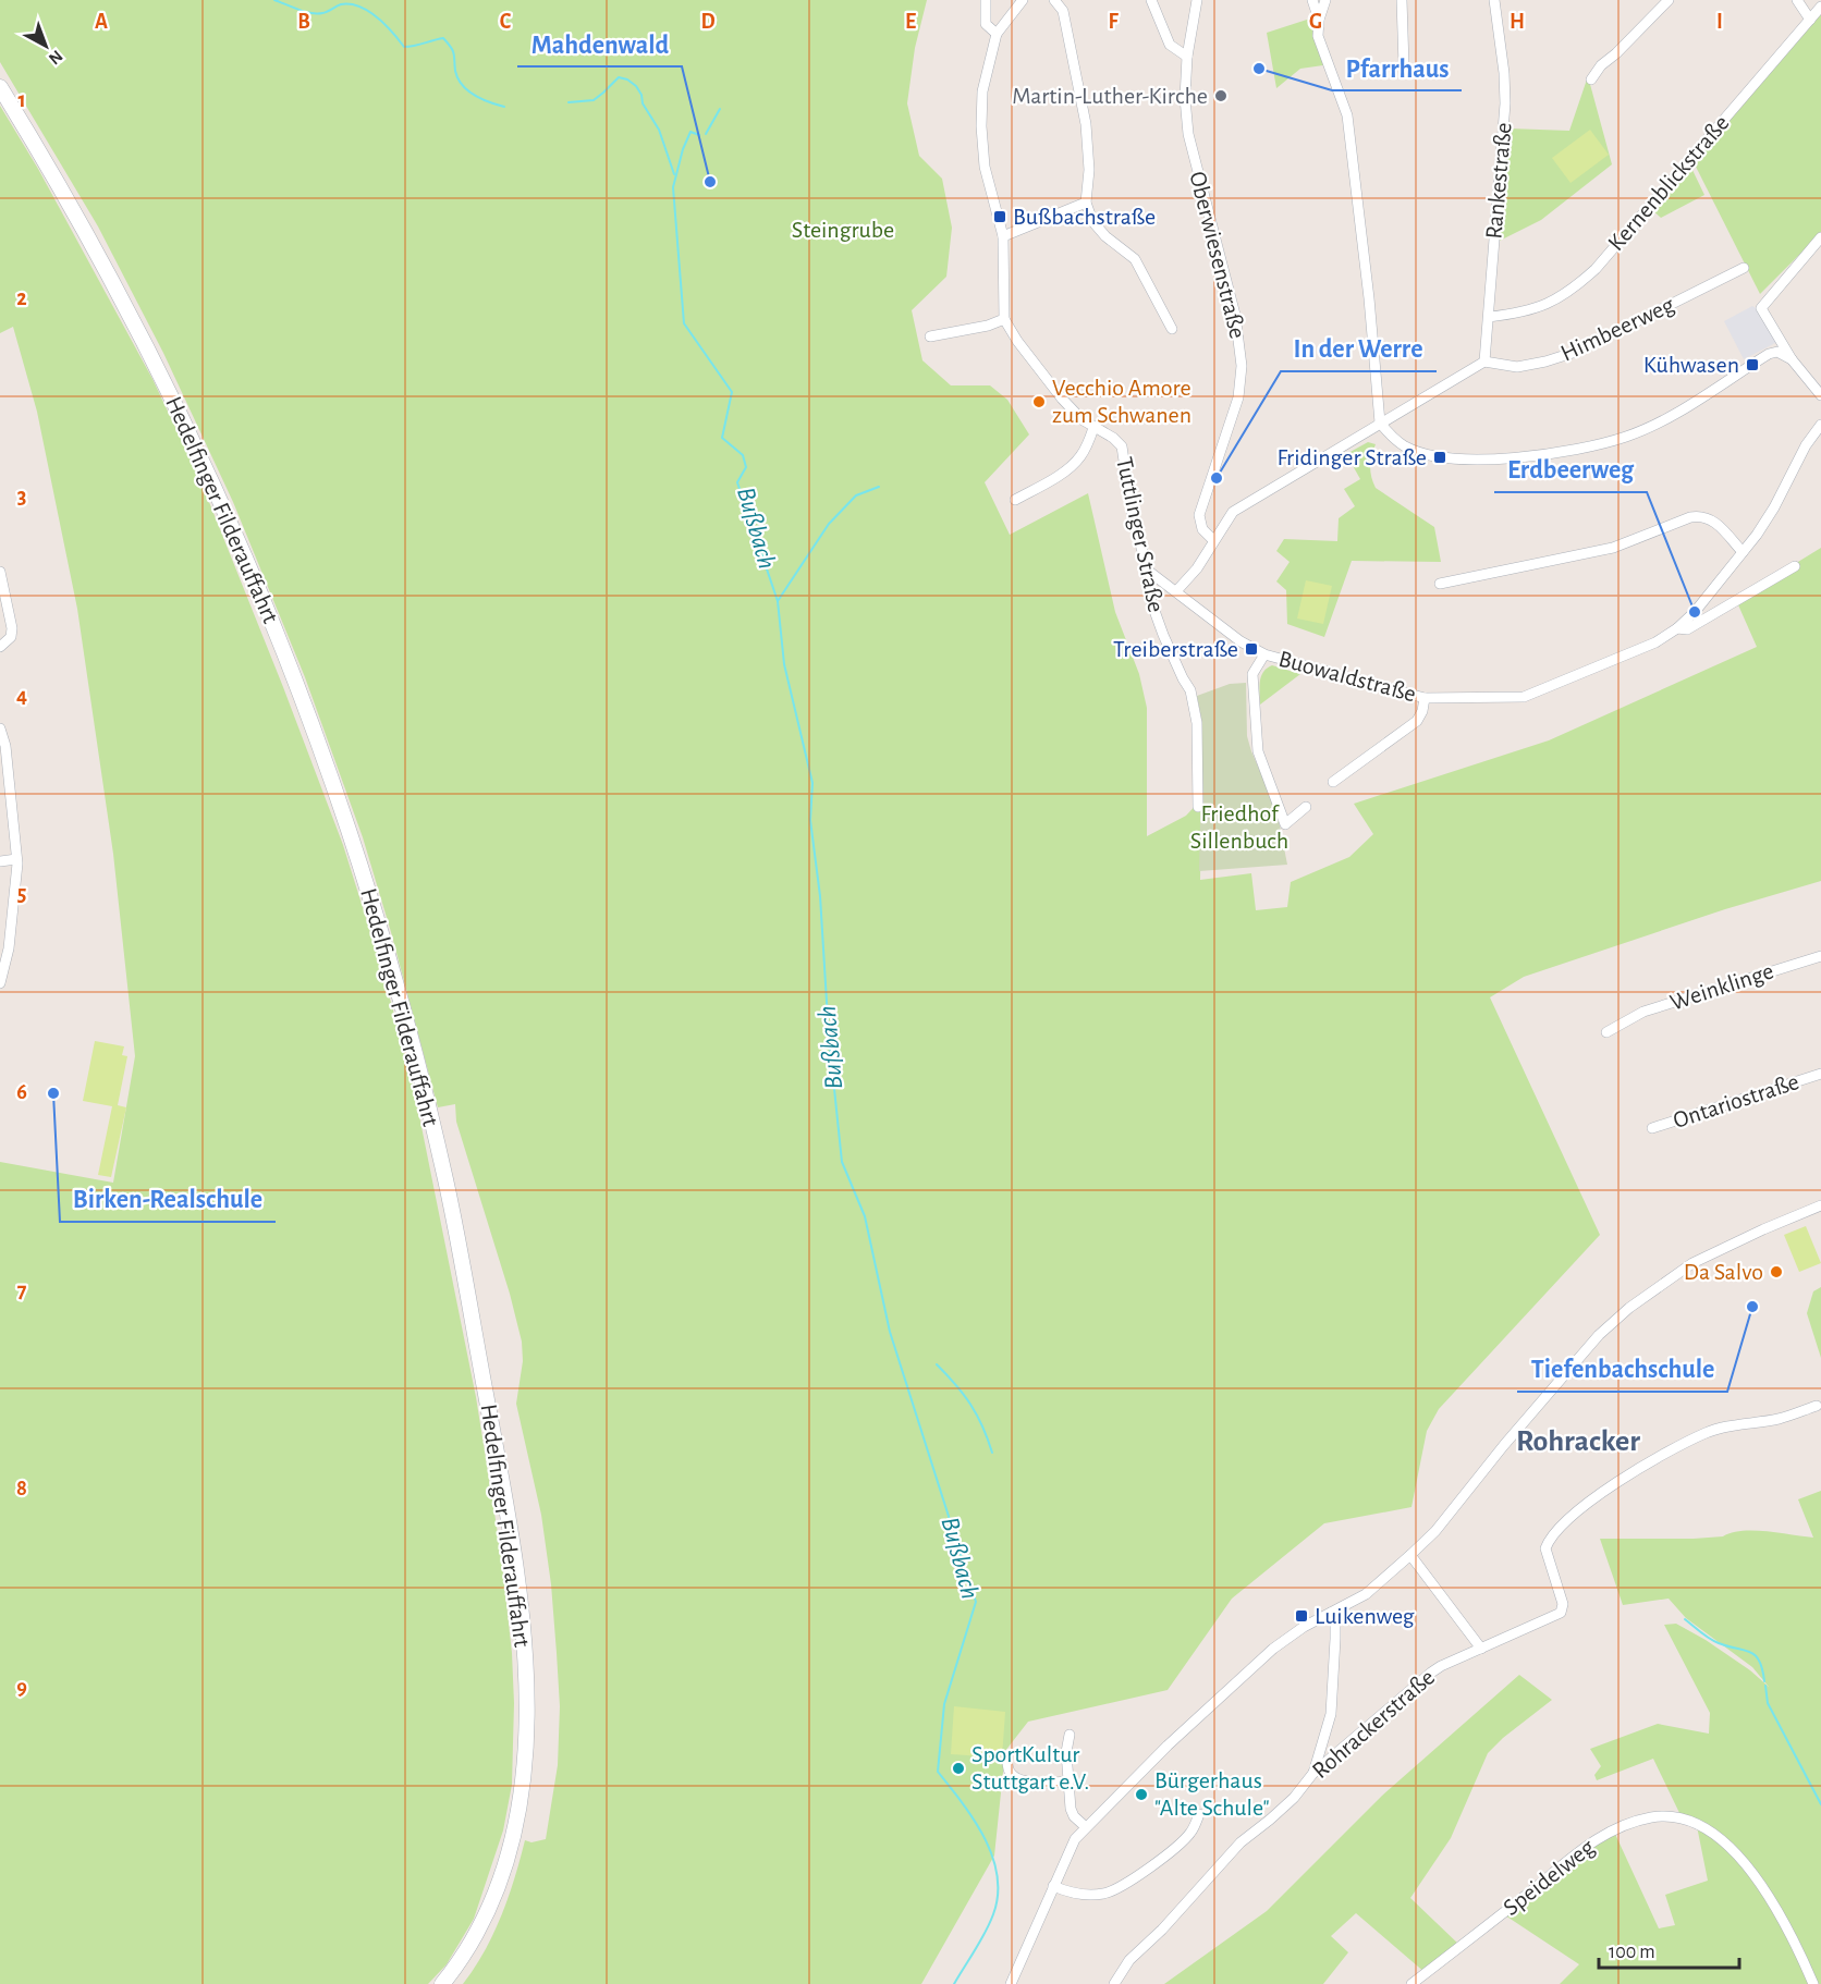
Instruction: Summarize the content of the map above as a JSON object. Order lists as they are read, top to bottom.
{
  "streets": {
    "main road": ["Hedelfinger Filderauffahrt"],
    "street": [
      "Rankestraße",
      "Kernenblickstraße",
      "Oberwiesenstraße",
      "Himbeerweg",
      "Tuttlinger Straße",
      "Buowaldstraße",
      "Weinklinge",
      "Ontariostraße",
      "Rohrackerstraße",
      "Speidelweg"
    ]
  },
  "crossings": [
    ["Rankestraße", "Kernenblickstraße"],
    ["Rankestraße", "Himbeerweg"],
    ["Tuttlinger Straße", "Buowaldstraße"]
  ],
  "districts": ["Rohracker"],
  "water": ["Bußbach"],
  "parks": ["Steingrube", "Friedhof Sillenbuch"],
  "places": {
    "other": [
      "Pfarrhaus",
      "Martin-Luther-Kirche",
      "Mahdenwald",
      "Vecchio Amore zum Schwanen",
      "In der Werre",
      "Erdbeerweg",
      "Birken-Realschule",
      "Da Salvo",
      "Tiefenbachschule",
      "SportKultur Stuttgart e.V.",
      "Bürgerhaus \"Alte Schule\""
    ],
    "transit": [
      "Bußbachstraße",
      "Kühwasen",
      "Fridinger Straße",
      "Treiberstraße",
      "Luikenweg"
    ]
  },
  "scale_bar": "100 m",
  "north": "bottom right",
  "grid": {
    "columns": [
      "A",
      "B",
      "C",
      "D",
      "E",
      "F",
      "G",
      "H",
      "I"
    ],
    "rows": [
      "1",
      "2",
      "3",
      "4",
      "5",
      "6",
      "7",
      "8",
      "9"
    ]
  }
}
